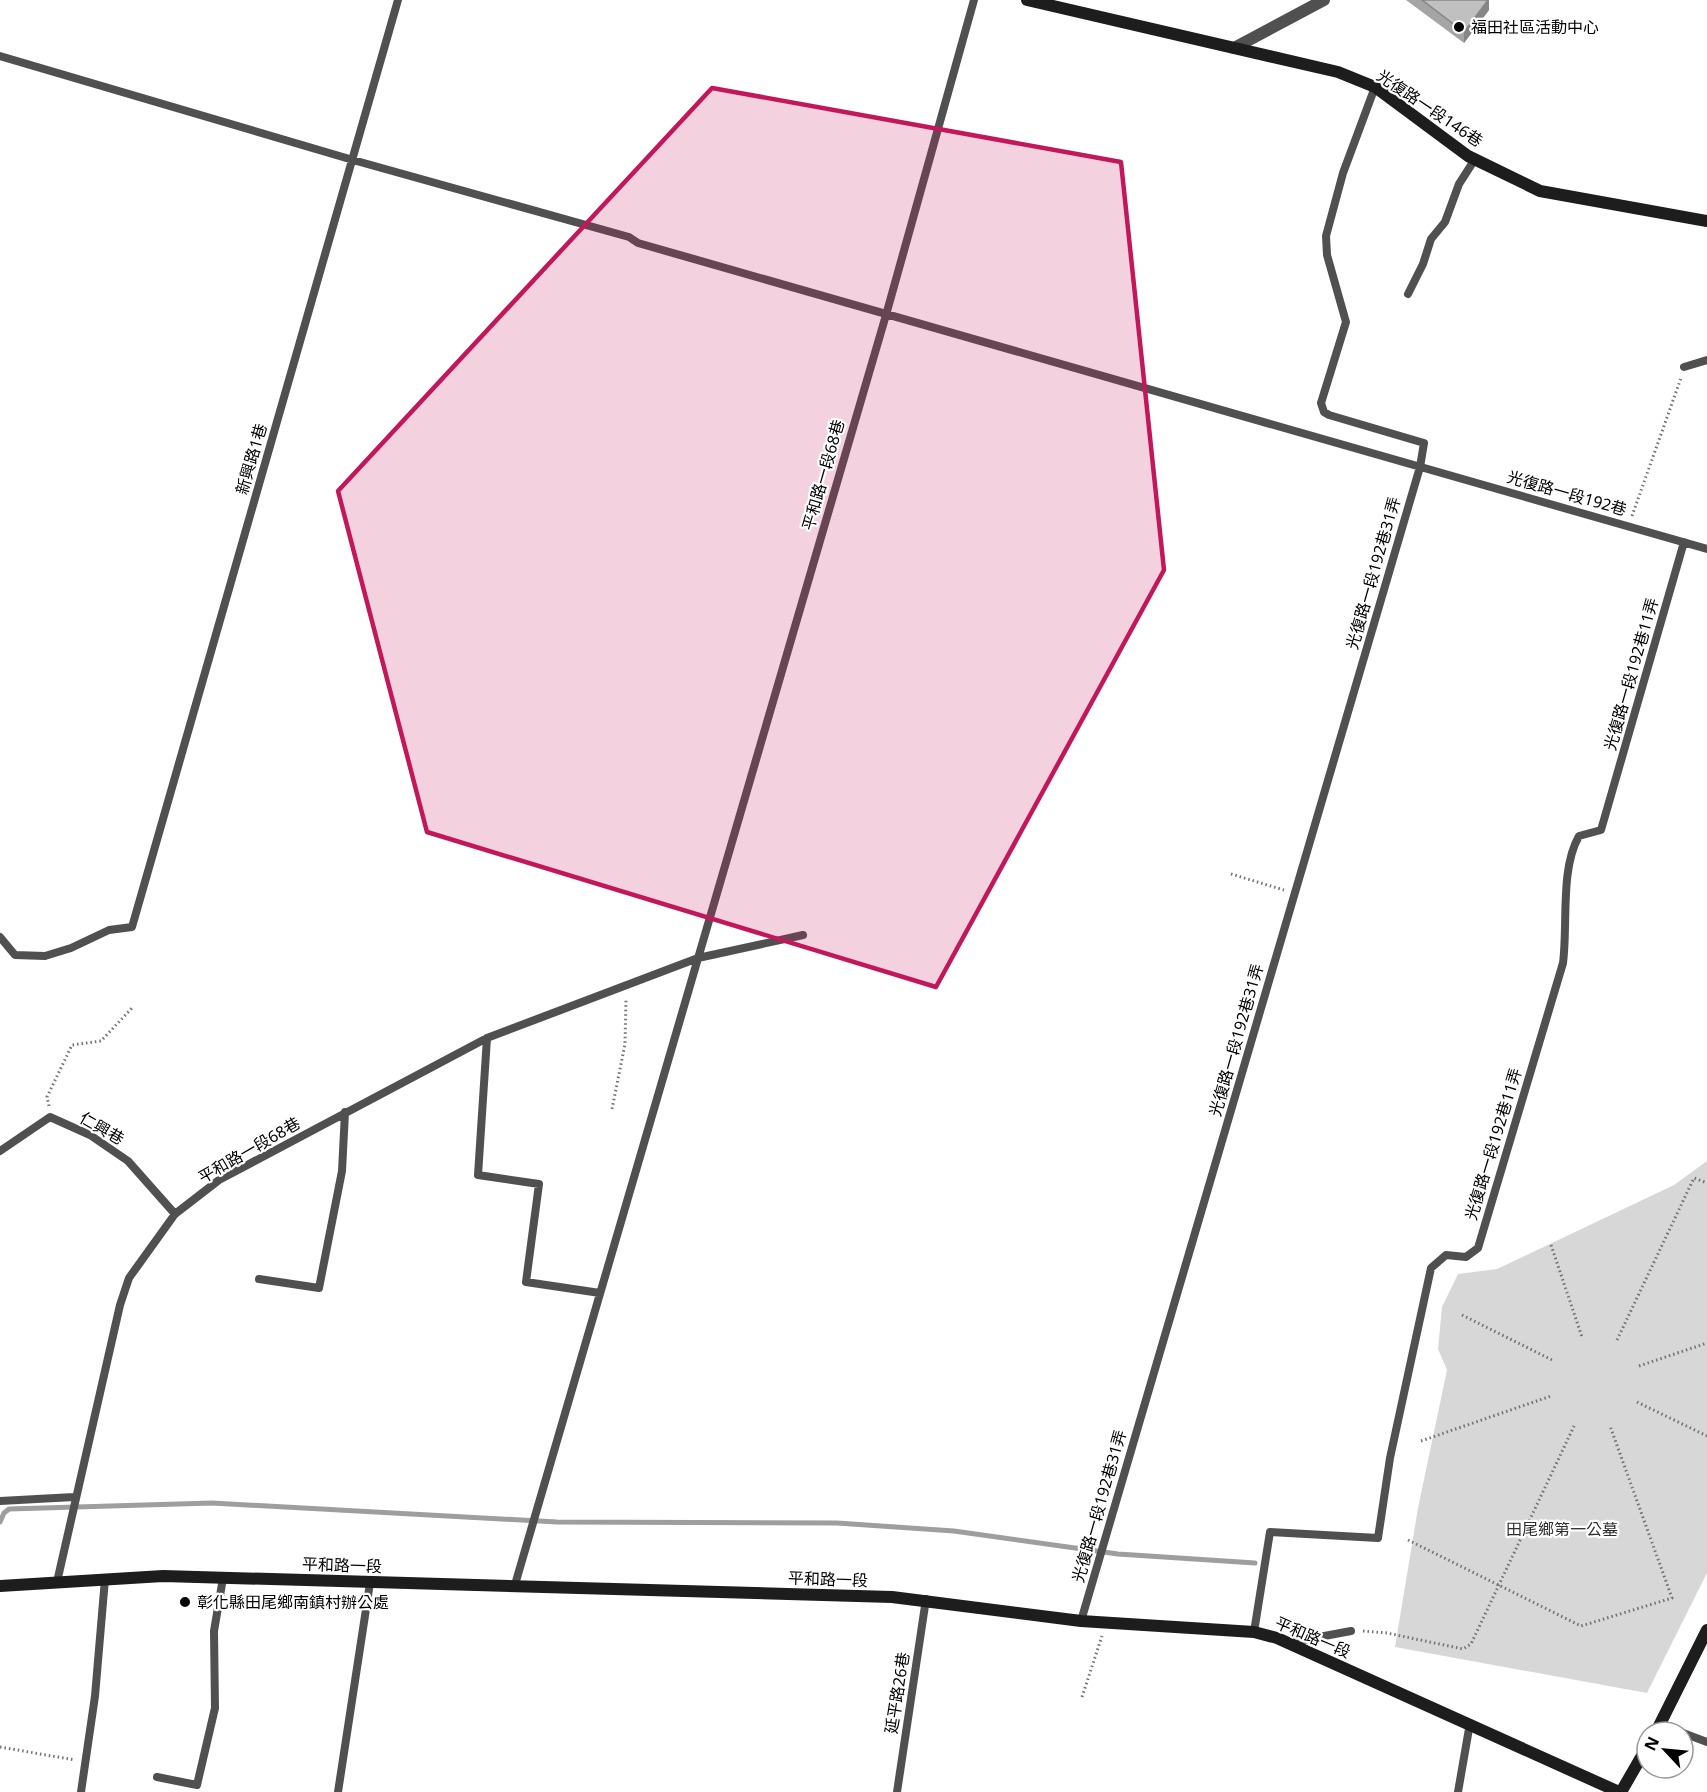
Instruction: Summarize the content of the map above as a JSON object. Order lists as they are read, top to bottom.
{
  "streets": {
    "street": ["光復路一段146巷", "平和路一段"],
    "lane": [
      "新興路1巷",
      "平和路一段68巷",
      "光復路一段192巷",
      "光復路一段192巷31弄",
      "光復路一段192巷11弄",
      "仁興巷",
      "延平路26巷"
    ]
  },
  "crossings": [
    ["光復路一段146巷", "光復路一段192巷31弄"],
    ["新興路1巷", "光復路一段192巷"],
    ["平和路一段68巷", "光復路一段192巷"],
    ["平和路一段68巷", "仁興巷"],
    ["平和路一段68巷", "平和路一段"],
    ["光復路一段192巷", "光復路一段192巷31弄"],
    ["光復路一段192巷", "光復路一段192巷11弄"],
    ["光復路一段192巷31弄", "平和路一段"],
    ["光復路一段192巷11弄", "平和路一段"],
    ["平和路一段", "延平路26巷"]
  ],
  "parks": ["田尾鄉第一公墓"],
  "places": ["福田社區活動中心", "彰化縣田尾鄉南鎮村辦公處"],
  "north": "top left"
}
